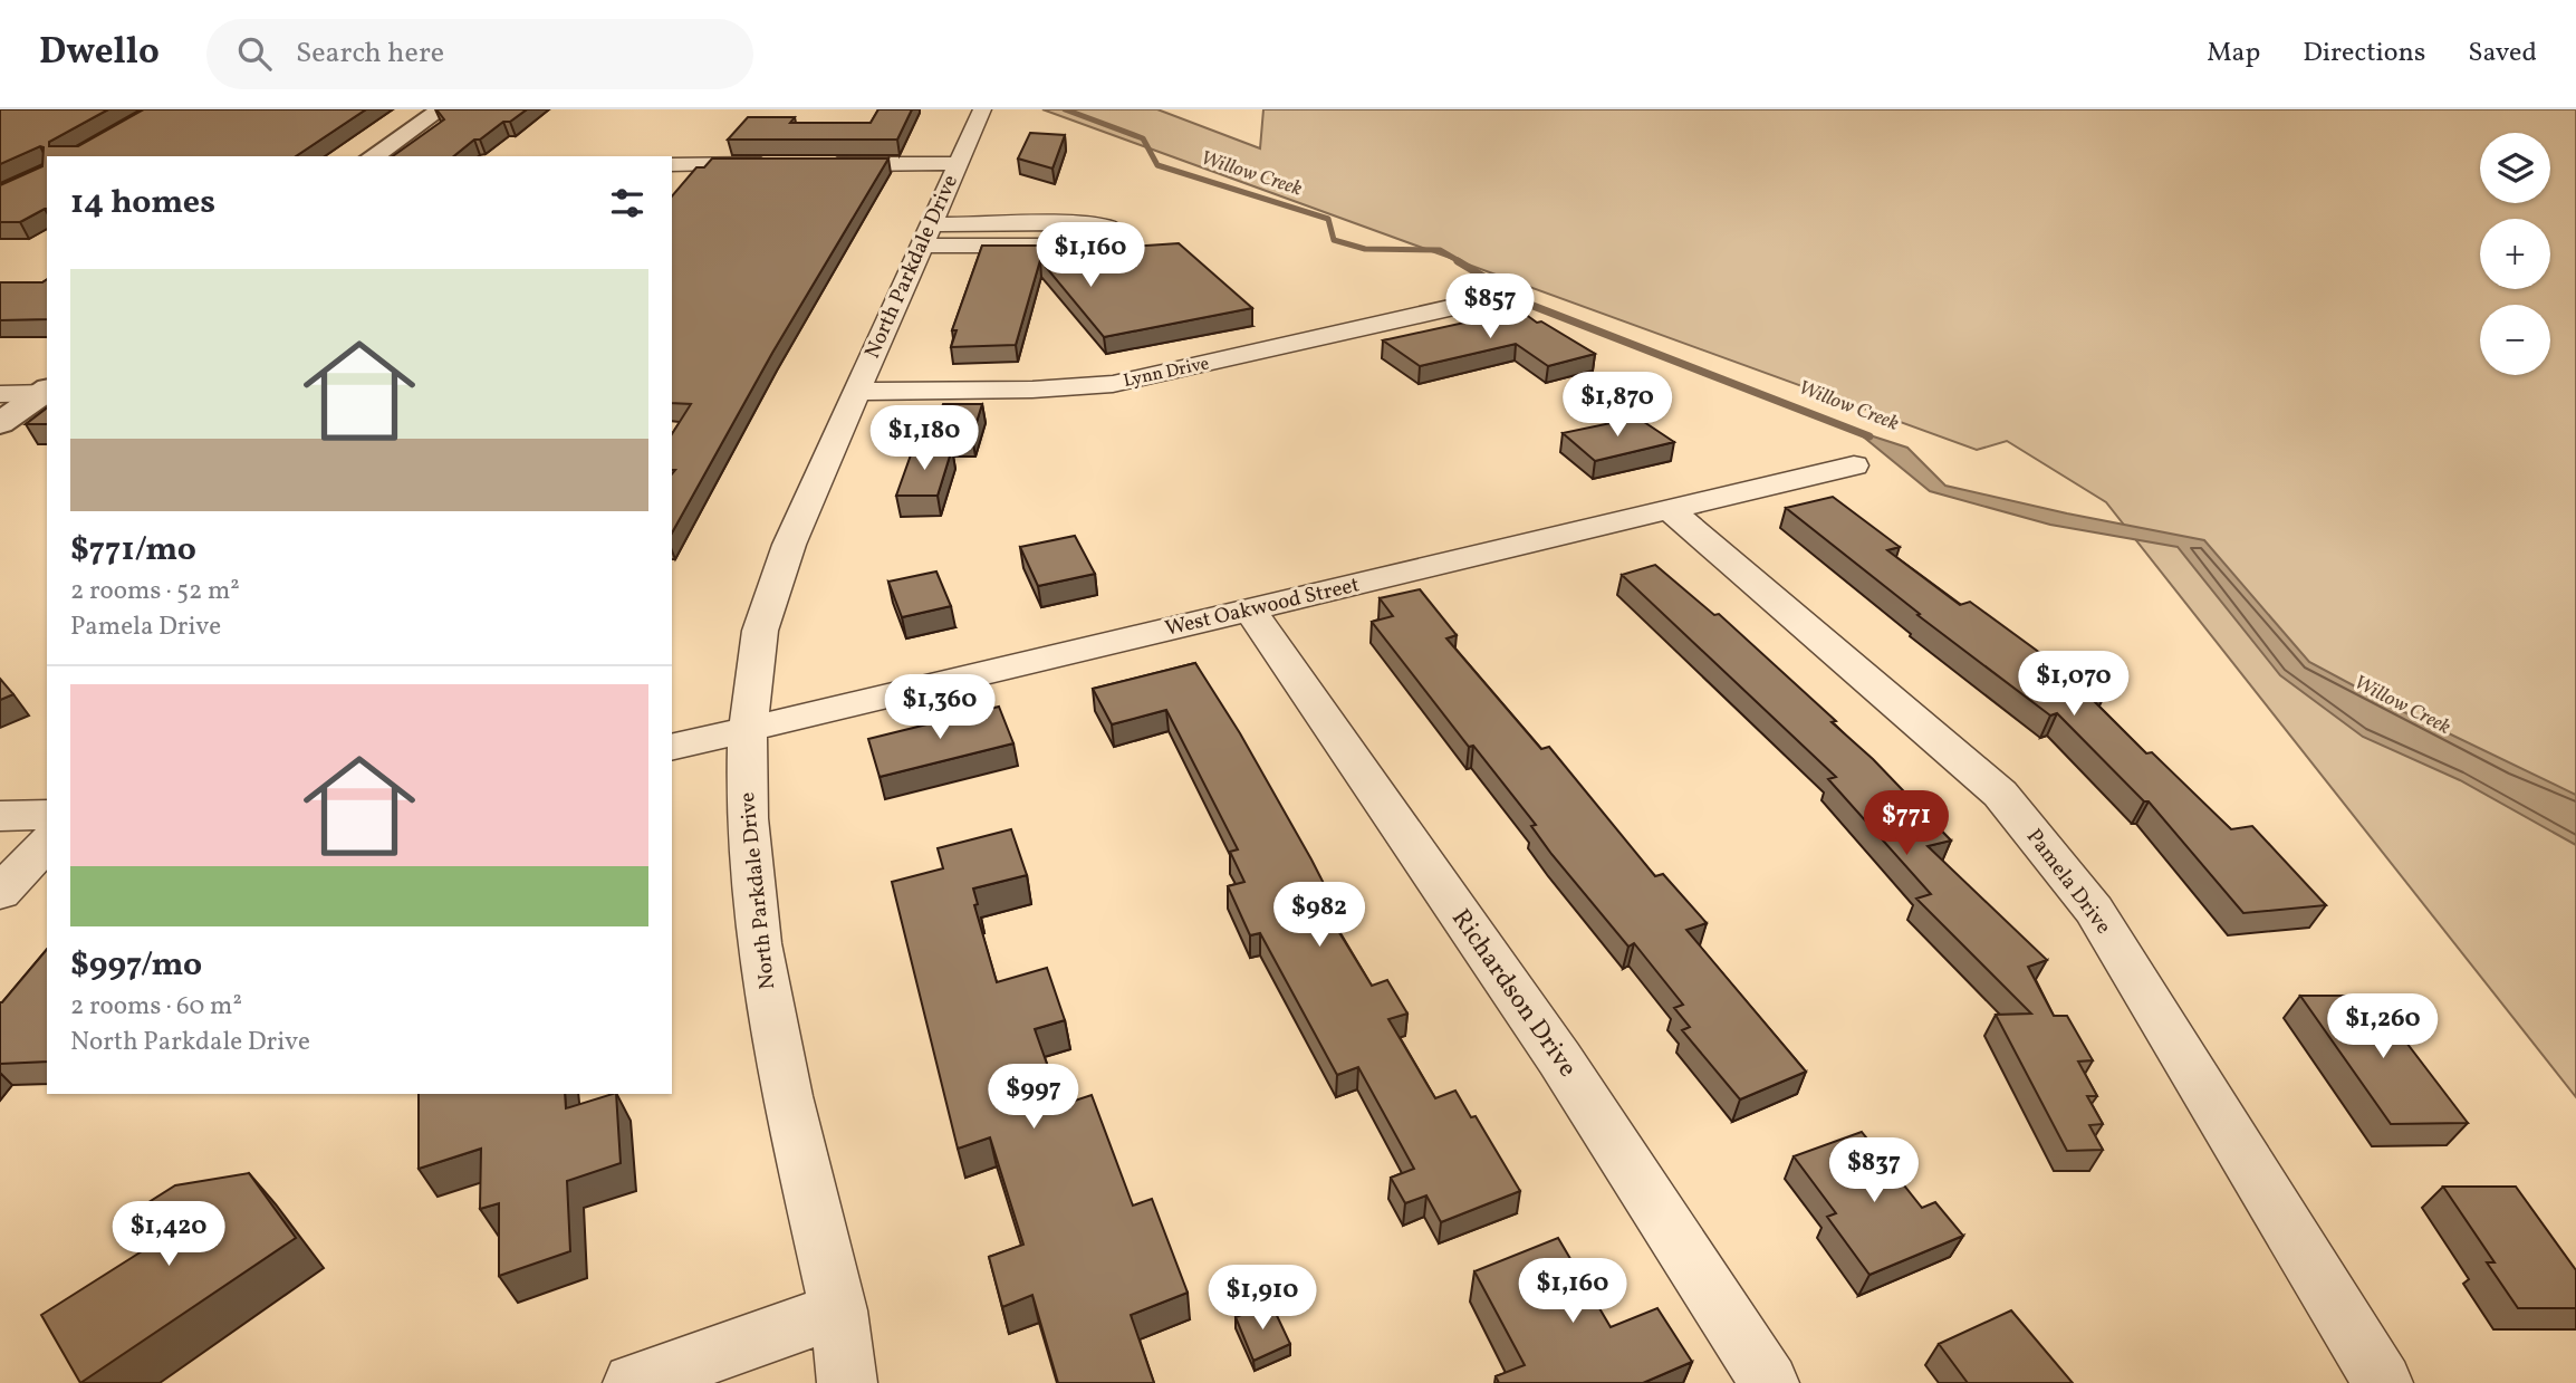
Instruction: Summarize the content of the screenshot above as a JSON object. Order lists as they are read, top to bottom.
{
  "streets": {
    "street": [
      "North Parkdale Drive",
      "Lynn Drive",
      "West Oakwood Street",
      "Pamela Drive",
      "Richardson Drive"
    ]
  },
  "crossings": [
    ["North Parkdale Drive", "Lynn Drive"],
    ["North Parkdale Drive", "West Oakwood Street"],
    ["West Oakwood Street", "Pamela Drive"],
    ["West Oakwood Street", "Richardson Drive"]
  ],
  "water": ["Willow Creek"],
  "page": {
    "header": "Dwello",
    "search": "Search here",
    "nav": ["Map", "Directions", "Saved"],
    "map_buttons": ["+", "−"],
    "heading": "14 homes",
    "price": [
      "$1,160",
      "$857",
      "$1,870",
      "$1,180",
      "$1,070",
      "$1,360",
      "$771",
      "$982",
      "$1,260",
      "$997",
      "$837",
      "$1,420",
      "$1,160",
      "$1,910"
    ],
    "list": [
      {
        "name": "$771/mo",
        "note": "2 rooms · 52 m² · Pamela Drive"
      },
      {
        "name": "$997/mo",
        "note": "2 rooms · 60 m² · North Parkdale Drive"
      }
    ]
  }
}
